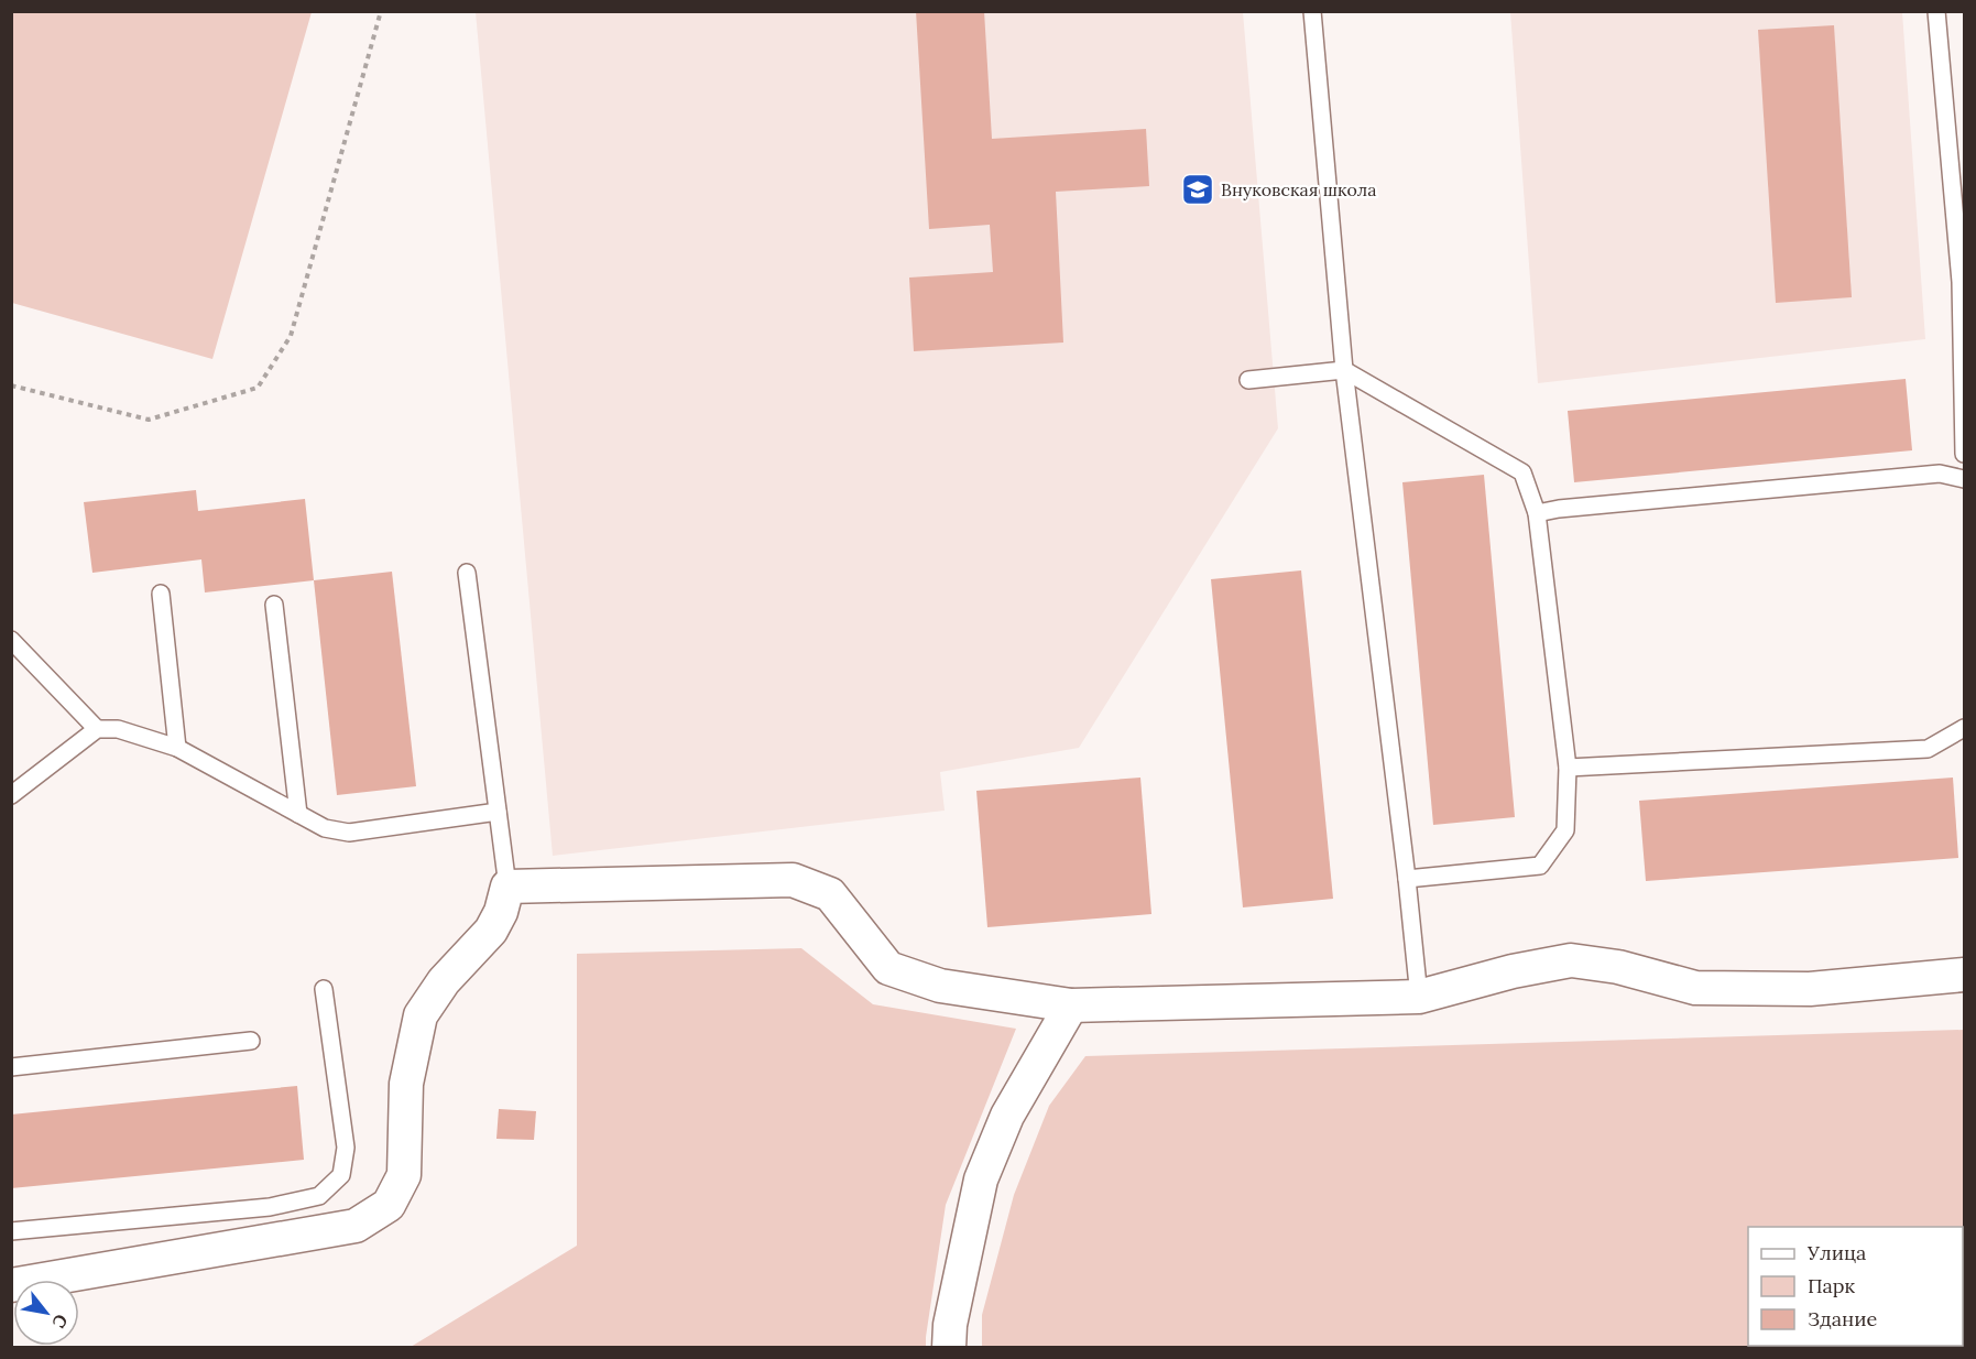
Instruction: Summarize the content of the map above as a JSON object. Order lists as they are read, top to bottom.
{
  "places": {
    "school or university": ["Внуковская школа"]
  },
  "legend": ["Улица", "Парк", "Здание"],
  "north": "bottom right"
}
